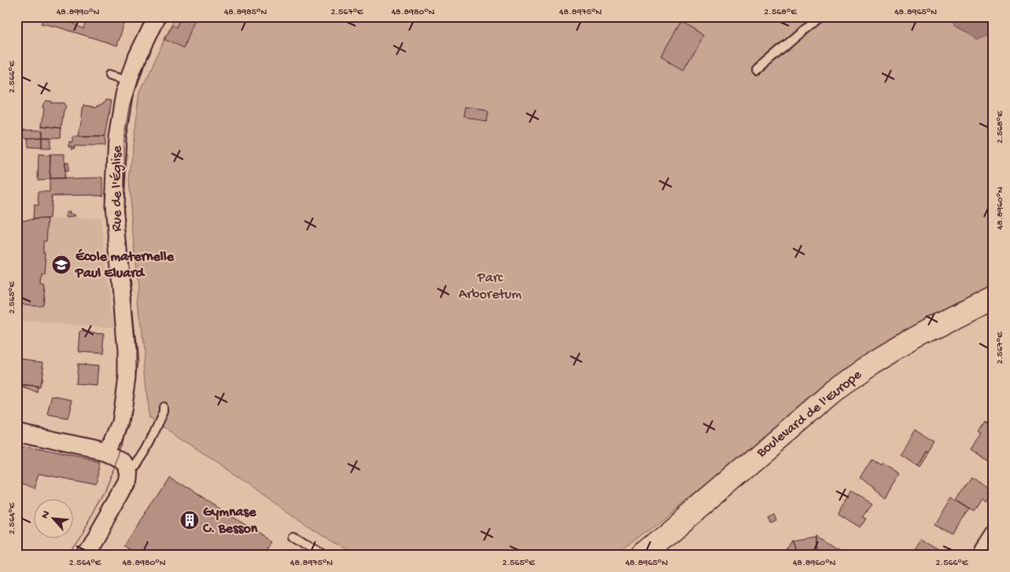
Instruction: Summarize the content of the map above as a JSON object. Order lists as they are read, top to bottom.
{
  "streets": {
    "main road": ["Boulevard de l'Europe"],
    "street": ["Rue de l'Église"]
  },
  "parks": ["Parc Arboretum"],
  "places": {
    "school or university": ["École maternelle Paul Eluard"],
    "building": ["Gymnase C. Besson"]
  },
  "north": "top left",
  "coordinates": [
    "48.8990°N",
    "48.8985°N",
    "2.567°E",
    "48.8980°N",
    "48.8975°N",
    "2.568°E",
    "48.8965°N",
    "2.566°E",
    "48.8960°N",
    "2.565°E",
    "2.564°E"
  ]
}
